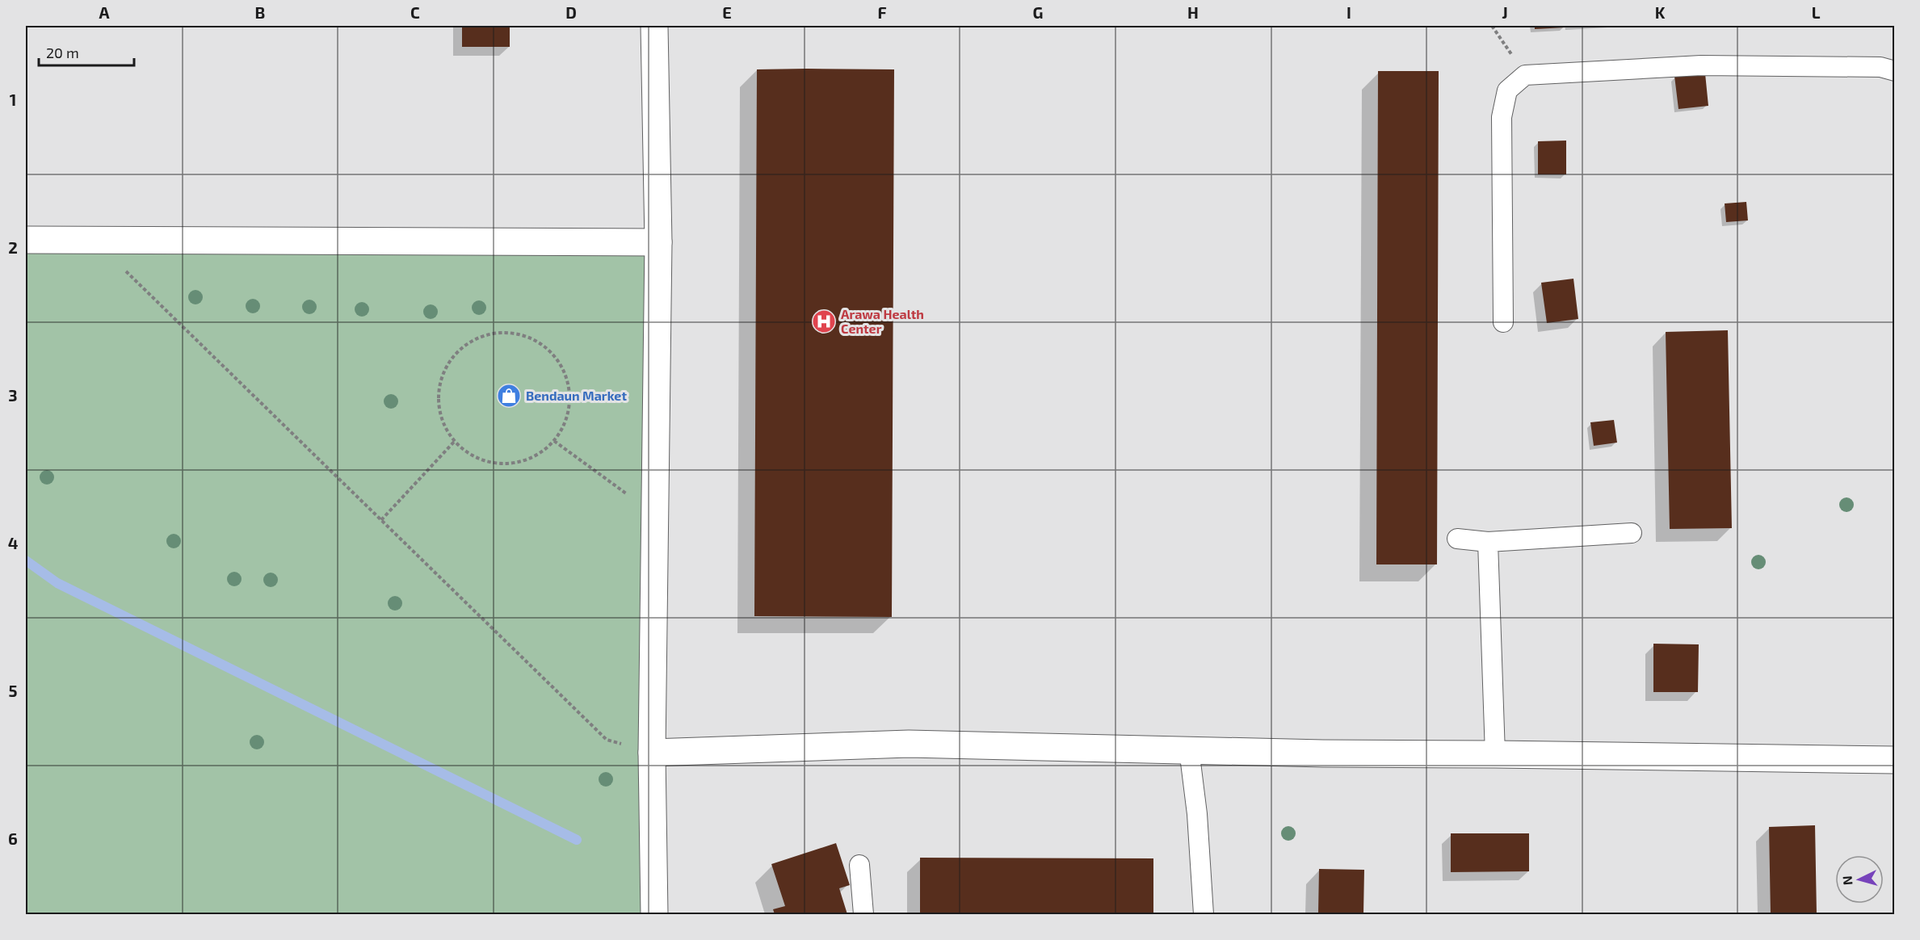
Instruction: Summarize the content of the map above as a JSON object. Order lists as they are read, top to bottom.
{
  "places": {
    "hospital": ["Arawa Health Center"],
    "shop": ["Bendaun Market"]
  },
  "scale_bar": "20 m",
  "north": "left",
  "grid": {
    "columns": [
      "A",
      "B",
      "C",
      "D",
      "E",
      "F",
      "G",
      "H",
      "I",
      "J",
      "K",
      "L"
    ],
    "rows": [
      "1",
      "2",
      "3",
      "4",
      "5",
      "6"
    ]
  }
}
